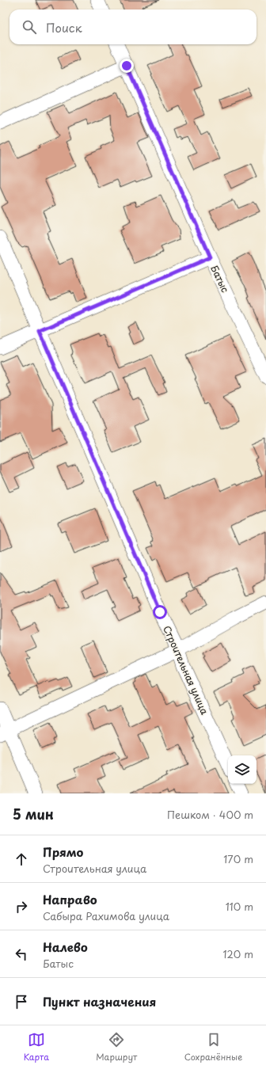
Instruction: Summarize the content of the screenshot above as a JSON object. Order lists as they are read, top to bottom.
{
  "streets": {
    "street": ["Батыс", "Строительная улица"]
  },
  "page": {
    "search": "Поиск",
    "heading": ["5 мин", "Пешком · 400 m"],
    "list": [
      ["Прямо", "Строительная улица", "170 m"],
      ["Направо", "Сабыра Рахимова улица", "110 m"],
      ["Налево", "Батыс", "120 m"],
      "Пункт назначения"
    ],
    "nav": ["Карта", "Маршрут", "Сохранённые"]
  }
}
